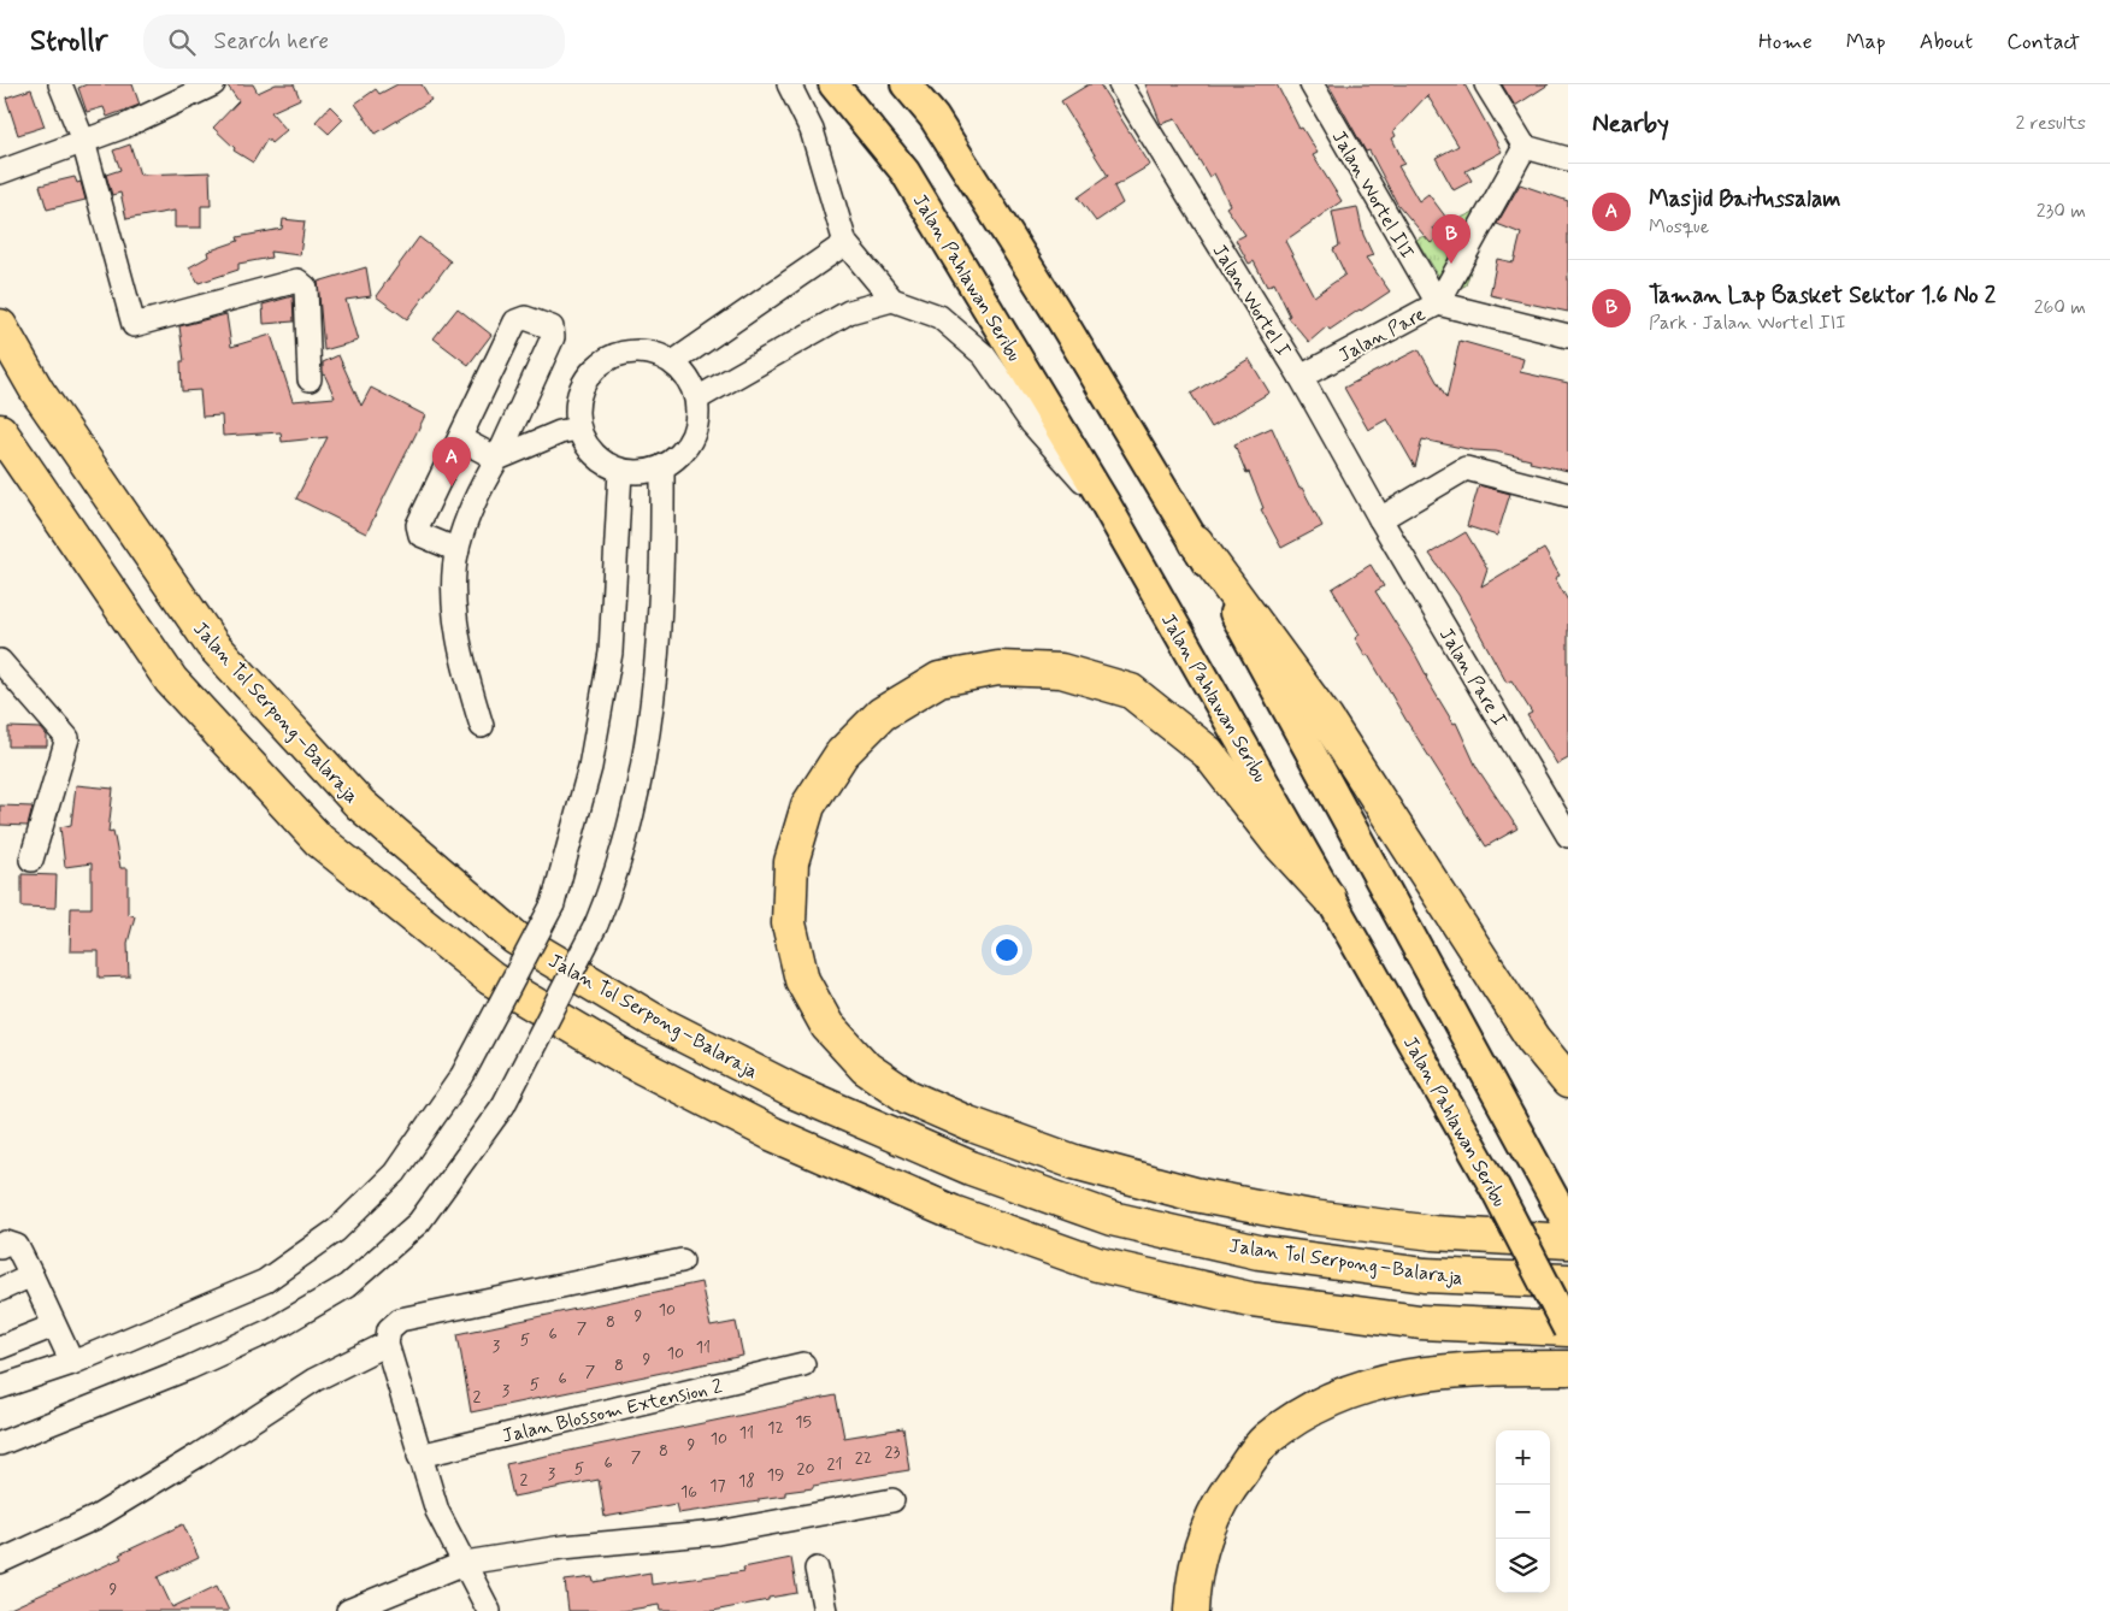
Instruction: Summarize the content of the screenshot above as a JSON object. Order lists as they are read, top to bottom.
{
  "streets": {
    "highway": ["Jalan Tol Serpong–Balaraja"],
    "main road": ["Jalan Pahlawan Seribu"],
    "street": [
      "Jalan Wortel III",
      "Jalan Wortel I",
      "Jalan Pare",
      "Jalan Pare I",
      "Jalan Blossom Extension 2"
    ]
  },
  "crossings": [
    ["Jalan Wortel III", "Jalan Pare"],
    ["Jalan Wortel I", "Jalan Pare"],
    ["Jalan Wortel I", "Jalan Pare I"]
  ],
  "house_numbers": [
    "10",
    "9",
    "8",
    "7",
    "6",
    "5",
    "3",
    "11",
    "10",
    "9",
    "8",
    "7",
    "6",
    "5",
    "3",
    "2",
    "15",
    "12",
    "11",
    "10",
    "9",
    "8",
    "23",
    "7",
    "22",
    "6",
    "21",
    "5",
    "20",
    "3",
    "19",
    "2",
    "18",
    "17",
    "16",
    "9"
  ],
  "page": {
    "header": "Strollr",
    "search": "Search here",
    "nav": [
      "Home",
      "Map",
      "About",
      "Contact"
    ],
    "heading": ["Nearby", "2 results"],
    "list": [
      {
        "mark": "A",
        "name": "Masjid Baitussalam",
        "note": "Mosque",
        "value": "230 m"
      },
      {
        "mark": "B",
        "name": "Taman Lap Basket Sektor 1.6 No 2",
        "note": "Park · Jalan Wortel III",
        "value": "260 m"
      }
    ],
    "pins": ["B", "A"],
    "map_buttons": ["+", "−"]
  }
}
